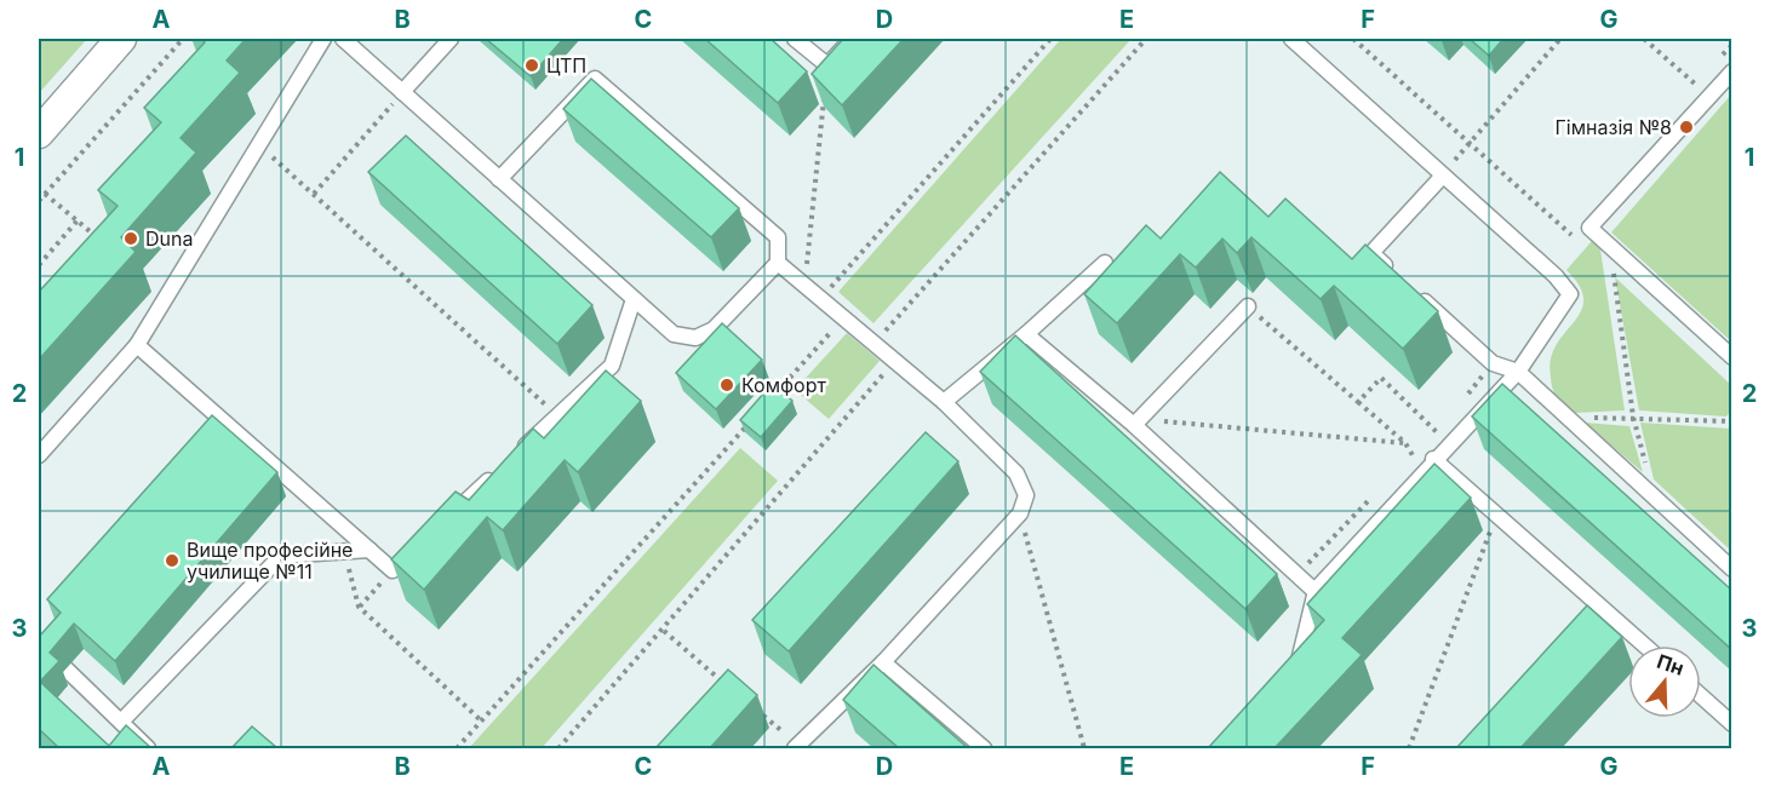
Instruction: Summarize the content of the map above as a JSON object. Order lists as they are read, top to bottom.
{
  "places": [
    "ЦТП",
    "Гімназія №8",
    "Duna",
    "Комфорт",
    "Вище професійне училище №11"
  ],
  "north": "top",
  "grid": {
    "columns": [
      "A",
      "B",
      "C",
      "D",
      "E",
      "F",
      "G"
    ],
    "rows": ["1", "2", "3"]
  }
}
